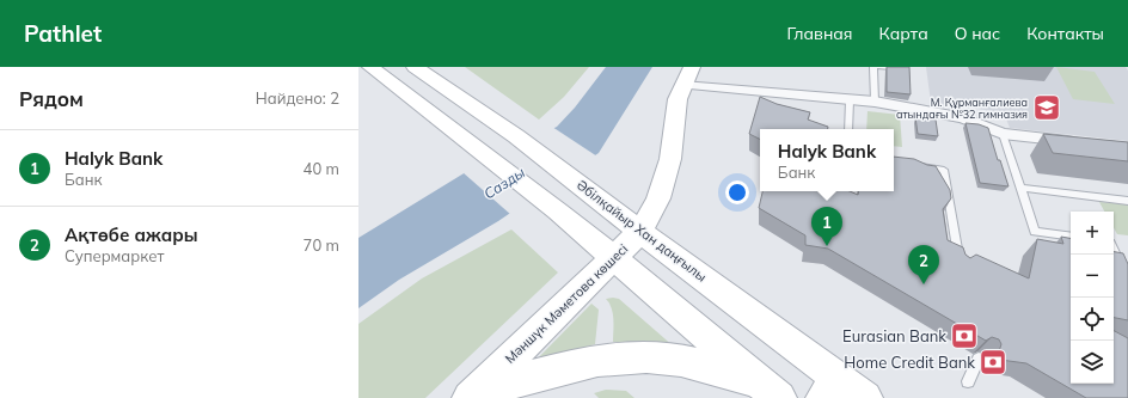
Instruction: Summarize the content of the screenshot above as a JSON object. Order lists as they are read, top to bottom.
{
  "streets": {
    "main road": ["Әбілқайыр Хан даңғылы", "Мәншүк Мәметова көшесі"]
  },
  "crossings": [
    ["Әбілқайыр Хан даңғылы", "Мәншүк Мәметова көшесі"]
  ],
  "water": ["Сазды"],
  "places": {
    "school or university": ["М. Құрманғалиева атындағы №32 гимназия"],
    "bank": ["Eurasian Bank", "Home Credit Bank"]
  },
  "page": {
    "header": "Pathlet",
    "nav": [
      "Главная",
      "Карта",
      "О нас",
      "Контакты"
    ],
    "heading": ["Рядом", "Найдено: 2"],
    "list": [
      {
        "mark": "1",
        "name": "Halyk Bank",
        "note": "Банк",
        "value": "40 m"
      },
      {
        "mark": "2",
        "name": "Ақтөбе ажары",
        "note": "Супермаркет",
        "value": "70 m"
      }
    ],
    "popup": ["Halyk Bank", "Банк"],
    "pins": ["1", "2"],
    "map_buttons": ["+", "−"]
  }
}
